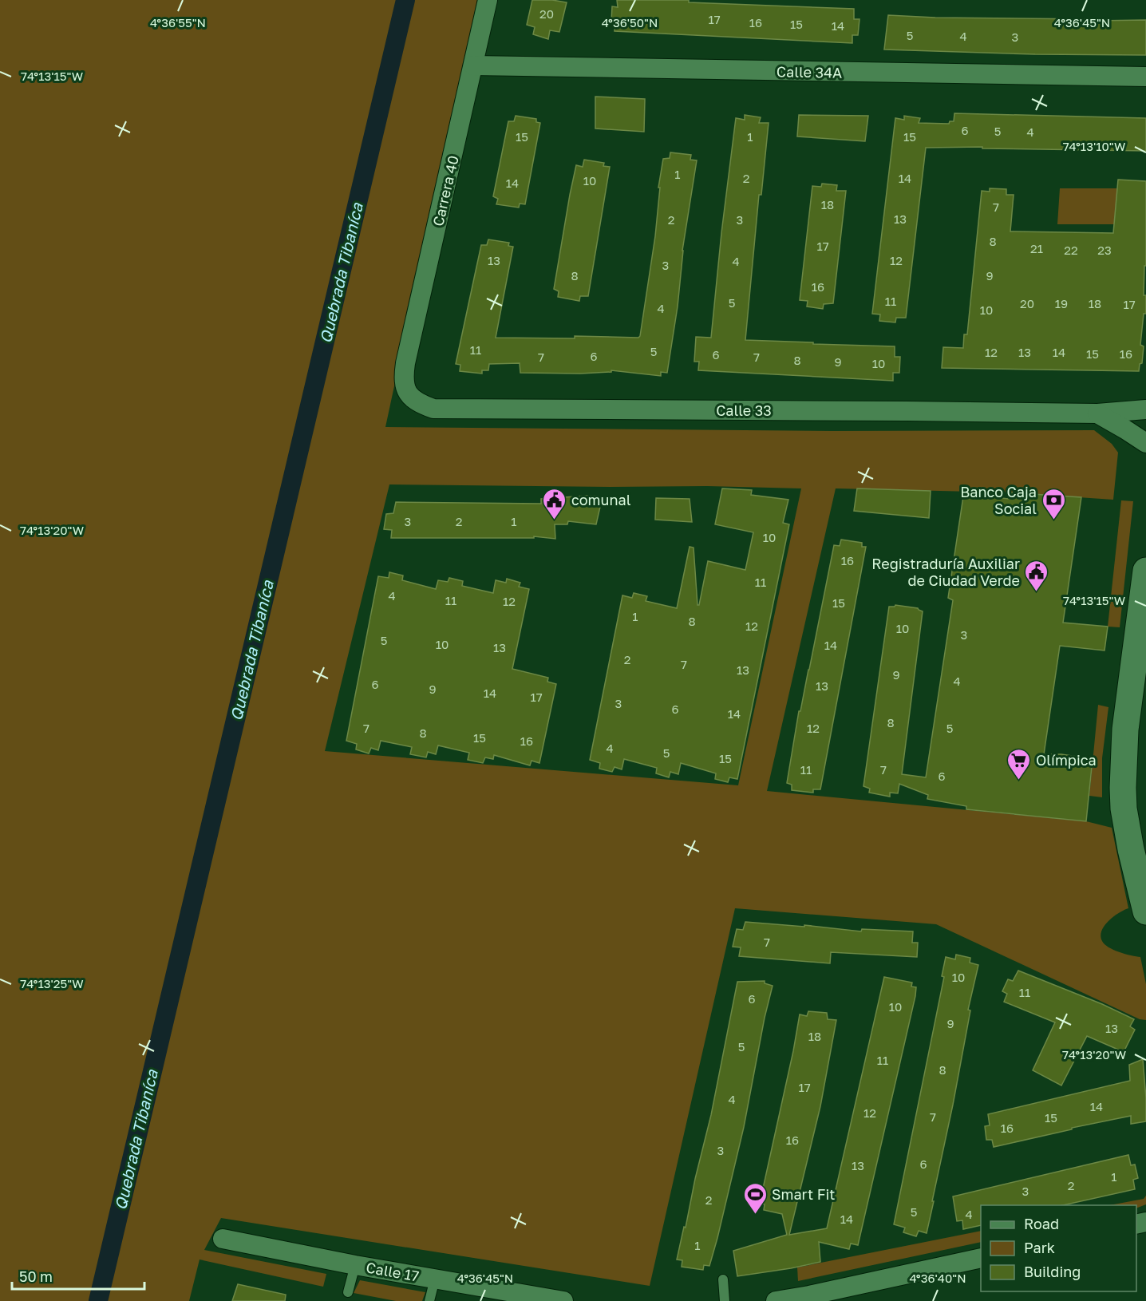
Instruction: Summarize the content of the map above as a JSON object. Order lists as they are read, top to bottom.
{
  "streets": {
    "street": [
      "Calle 34A",
      "Carrera 40",
      "Calle 33",
      "Calle 17"
    ]
  },
  "crossings": [
    ["Calle 34A", "Carrera 40"],
    ["Carrera 40", "Calle 33"]
  ],
  "water": ["Quebrada Tibaníca"],
  "places": {
    "public building": ["comunal", "Registraduría Auxiliar de Ciudad Verde"],
    "bank": ["Banco Caja Social"],
    "supermarket": ["Olímpica"],
    "sports": ["Smart Fit"]
  },
  "house_numbers": [
    "20",
    "17",
    "16",
    "15",
    "14",
    "5",
    "4",
    "3",
    "6",
    "5",
    "4",
    "15",
    "1",
    "15",
    "1",
    "2",
    "14",
    "10",
    "14",
    "18",
    "7",
    "13",
    "2",
    "3",
    "8",
    "17",
    "21",
    "22",
    "23",
    "13",
    "12",
    "4",
    "3",
    "8",
    "9",
    "16",
    "11",
    "5",
    "20",
    "19",
    "18",
    "17",
    "4",
    "10",
    "11",
    "5",
    "12",
    "13",
    "14",
    "15",
    "16",
    "6",
    "6",
    "7",
    "7",
    "8",
    "9",
    "10",
    "3",
    "2",
    "1",
    "10",
    "16",
    "11",
    "4",
    "11",
    "12",
    "15",
    "1",
    "8",
    "12",
    "10",
    "3",
    "5",
    "10",
    "14",
    "13",
    "2",
    "7",
    "13",
    "9",
    "4",
    "6",
    "13",
    "9",
    "14",
    "17",
    "3",
    "6",
    "14",
    "8",
    "7",
    "12",
    "5",
    "8",
    "15",
    "16",
    "4",
    "5",
    "15",
    "11",
    "7",
    "6",
    "7",
    "10",
    "11",
    "6",
    "10",
    "9",
    "13",
    "18",
    "5",
    "11",
    "8",
    "17",
    "4",
    "14",
    "12",
    "7",
    "15",
    "16",
    "16",
    "3",
    "6",
    "13",
    "1",
    "2",
    "3",
    "2",
    "5",
    "4",
    "14",
    "1"
  ],
  "legend": ["Road", "Park", "Building"],
  "scale_bar": "50 m",
  "coordinates": [
    "4°36'55\"N",
    "4°36'50\"N",
    "4°36'45\"N",
    "74°13'15\"W",
    "74°13'10\"W",
    "74°13'20\"W",
    "74°13'25\"W",
    "4°36'40\"N"
  ]
}
